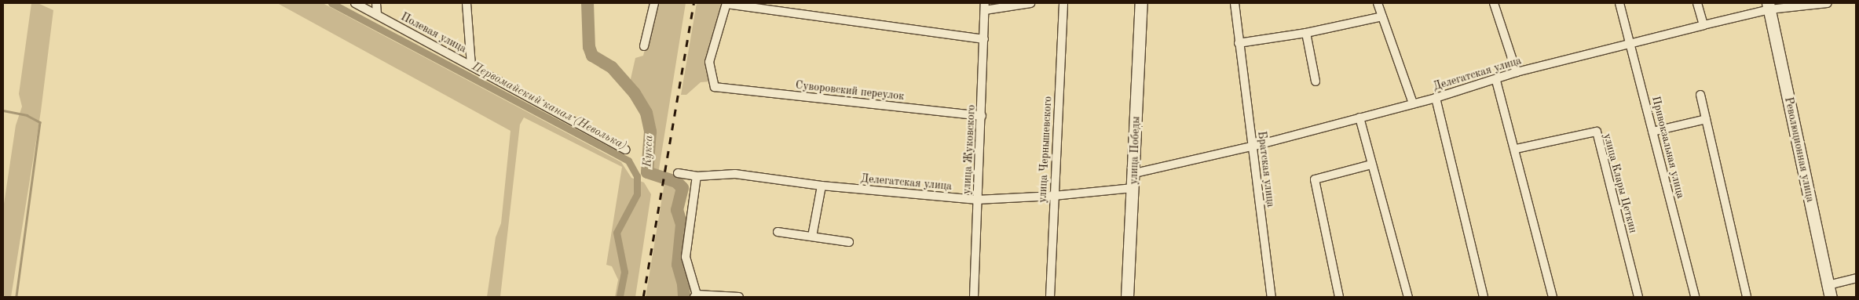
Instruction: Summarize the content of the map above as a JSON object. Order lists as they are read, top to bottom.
{
  "streets": {
    "street": [
      "Полевая улица",
      "Делегатская улица",
      "Суворовский переулок",
      "Привокзальная улица",
      "улица Жуковского",
      "улица Чернышевского",
      "Революционная улица",
      "улица Победы",
      "Братская улица",
      "улица Клары Цеткин"
    ]
  },
  "crossings": [
    ["Делегатская улица", "Привокзальная улица"],
    ["Делегатская улица", "улица Жуковского"],
    ["Делегатская улица", "улица Чернышевского"],
    ["Делегатская улица", "Революционная улица"],
    ["Делегатская улица", "улица Победы"],
    ["Делегатская улица", "Братская улица"],
    ["Суворовский переулок", "улица Жуковского"]
  ],
  "water": ["Первомайский канал (Неволька)", "Кукса"]
}
